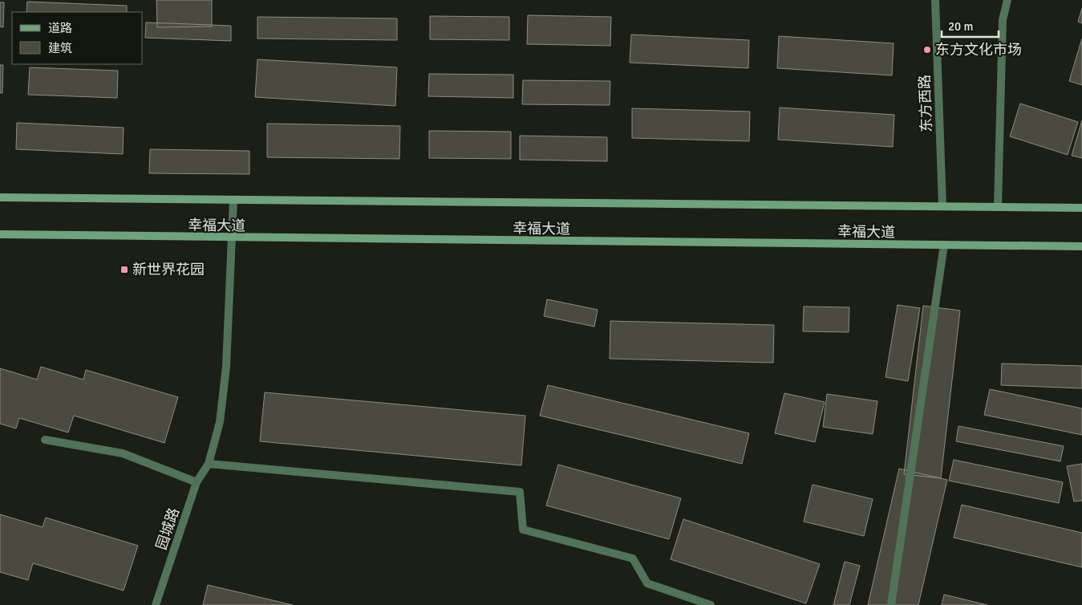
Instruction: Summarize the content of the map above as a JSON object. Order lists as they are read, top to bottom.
{
  "streets": {
    "main road": ["幸福大道"],
    "street": ["东方西路", "园城路"]
  },
  "crossings": [
    ["东方西路", "幸福大道"],
    ["幸福大道", "园城路"]
  ],
  "places": {
    "other": ["东方文化市场"],
    "transit": ["新世界花园"]
  },
  "legend": ["道路", "建筑"],
  "scale_bar": "20 m"
}
